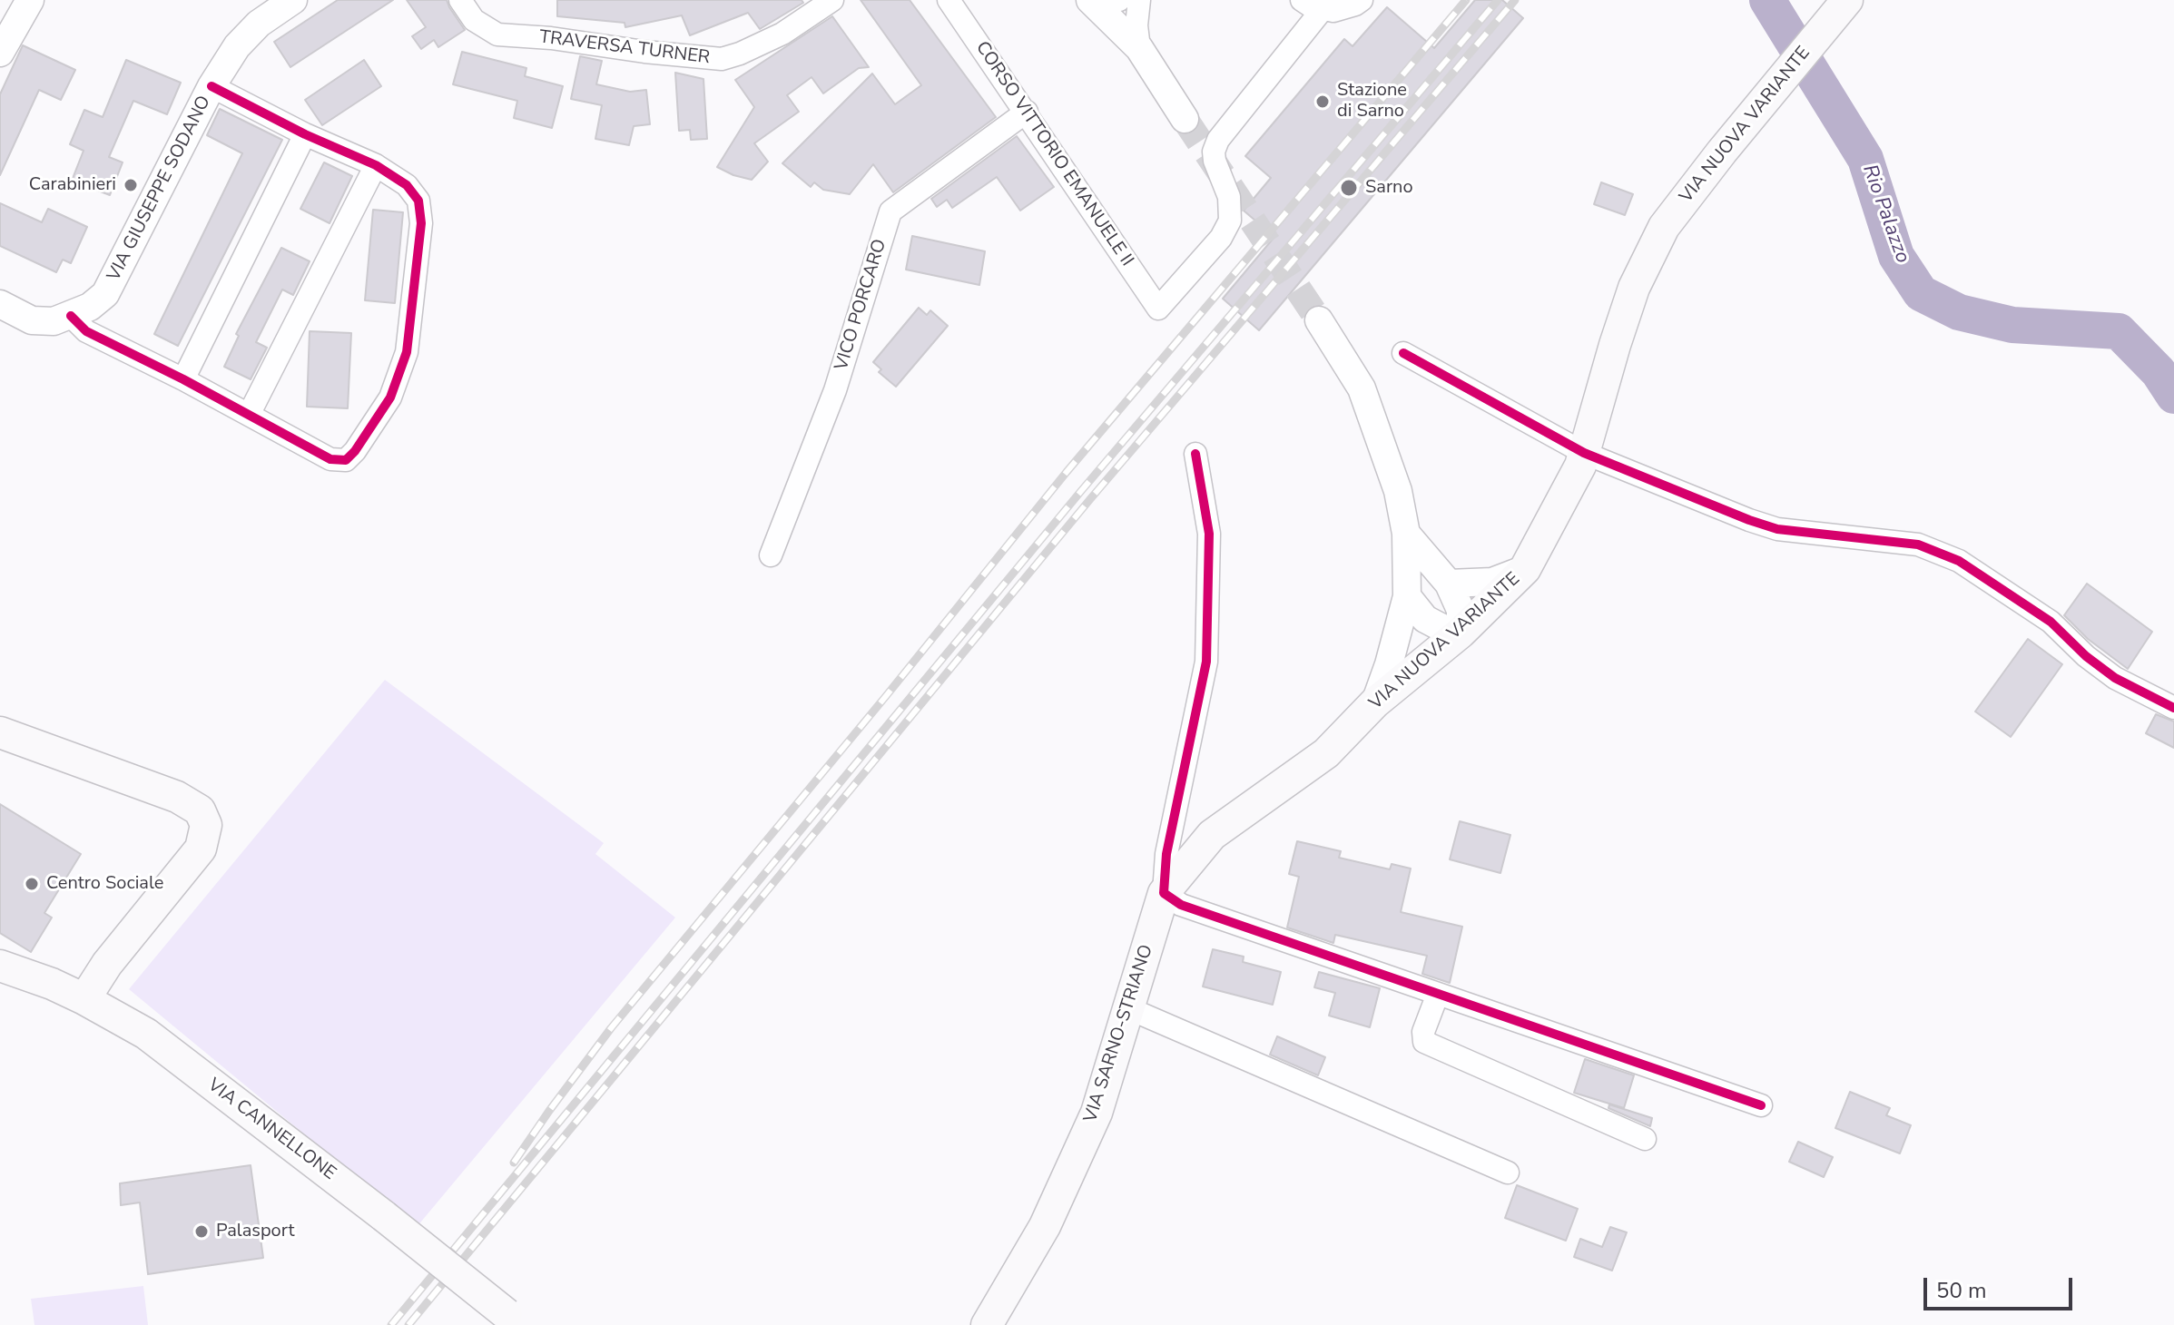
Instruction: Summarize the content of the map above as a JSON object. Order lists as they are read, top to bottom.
{
  "streets": {
    "main road": ["VIA NUOVA VARIANTE", "VIA SARNO-STRIANO", "VIA CANNELLONE"],
    "street": [
      "TRAVERSA TURNER",
      "CORSO VITTORIO EMANUELE II",
      "VIA GIUSEPPE SODANO",
      "VICO PORCARO"
    ]
  },
  "crossings": [
    ["VIA NUOVA VARIANTE", "VIA SARNO-STRIANO"],
    ["CORSO VITTORIO EMANUELE II", "VICO PORCARO"]
  ],
  "water": ["Rio Palazzo"],
  "places": [
    "Stazione di Sarno",
    "Carabinieri",
    "Sarno",
    "Centro Sociale",
    "Palasport"
  ],
  "scale_bar": "50 m"
}
